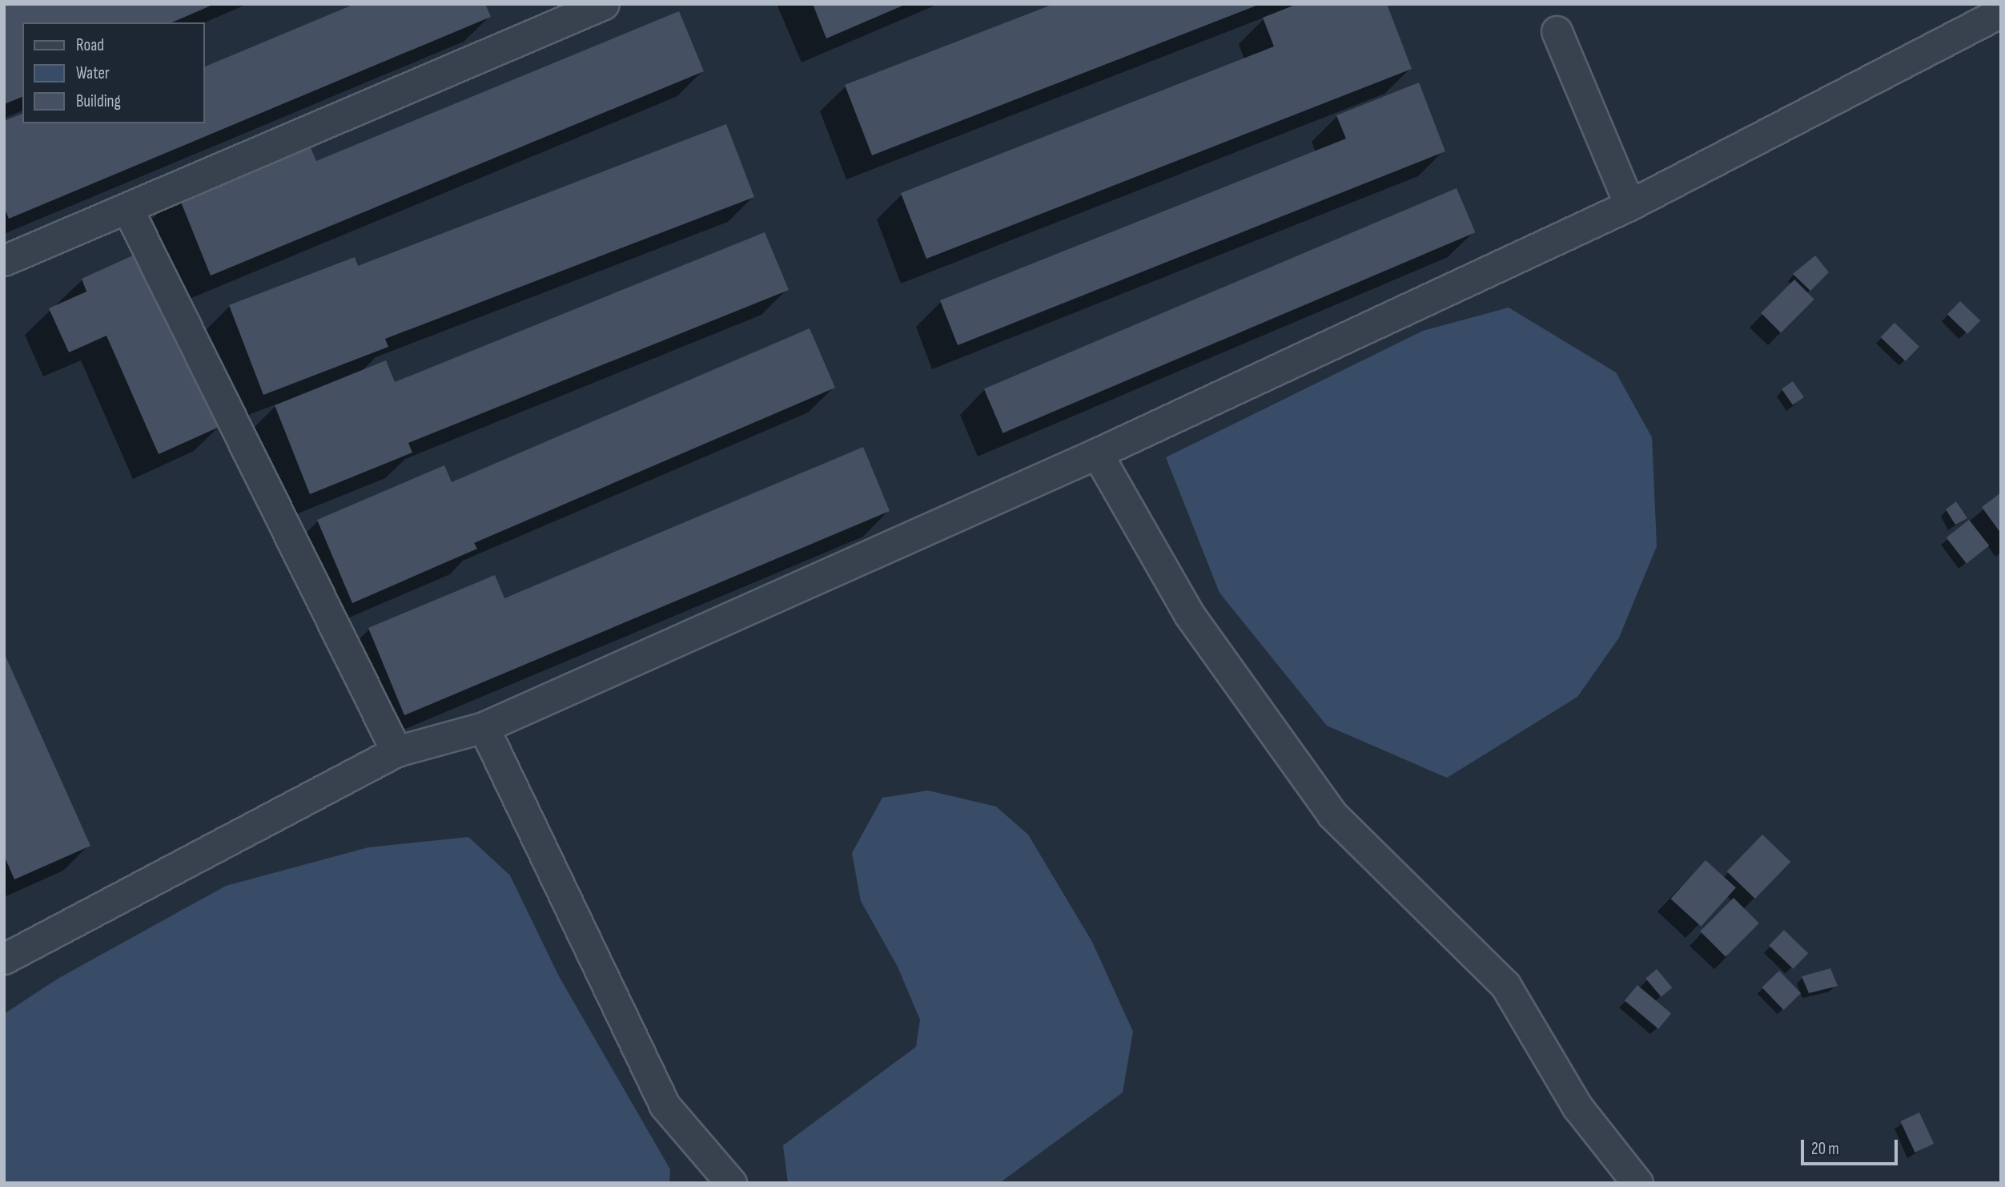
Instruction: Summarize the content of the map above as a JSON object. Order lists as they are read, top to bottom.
{
  "legend": ["Road", "Water", "Building"],
  "scale_bar": "20 m"
}
